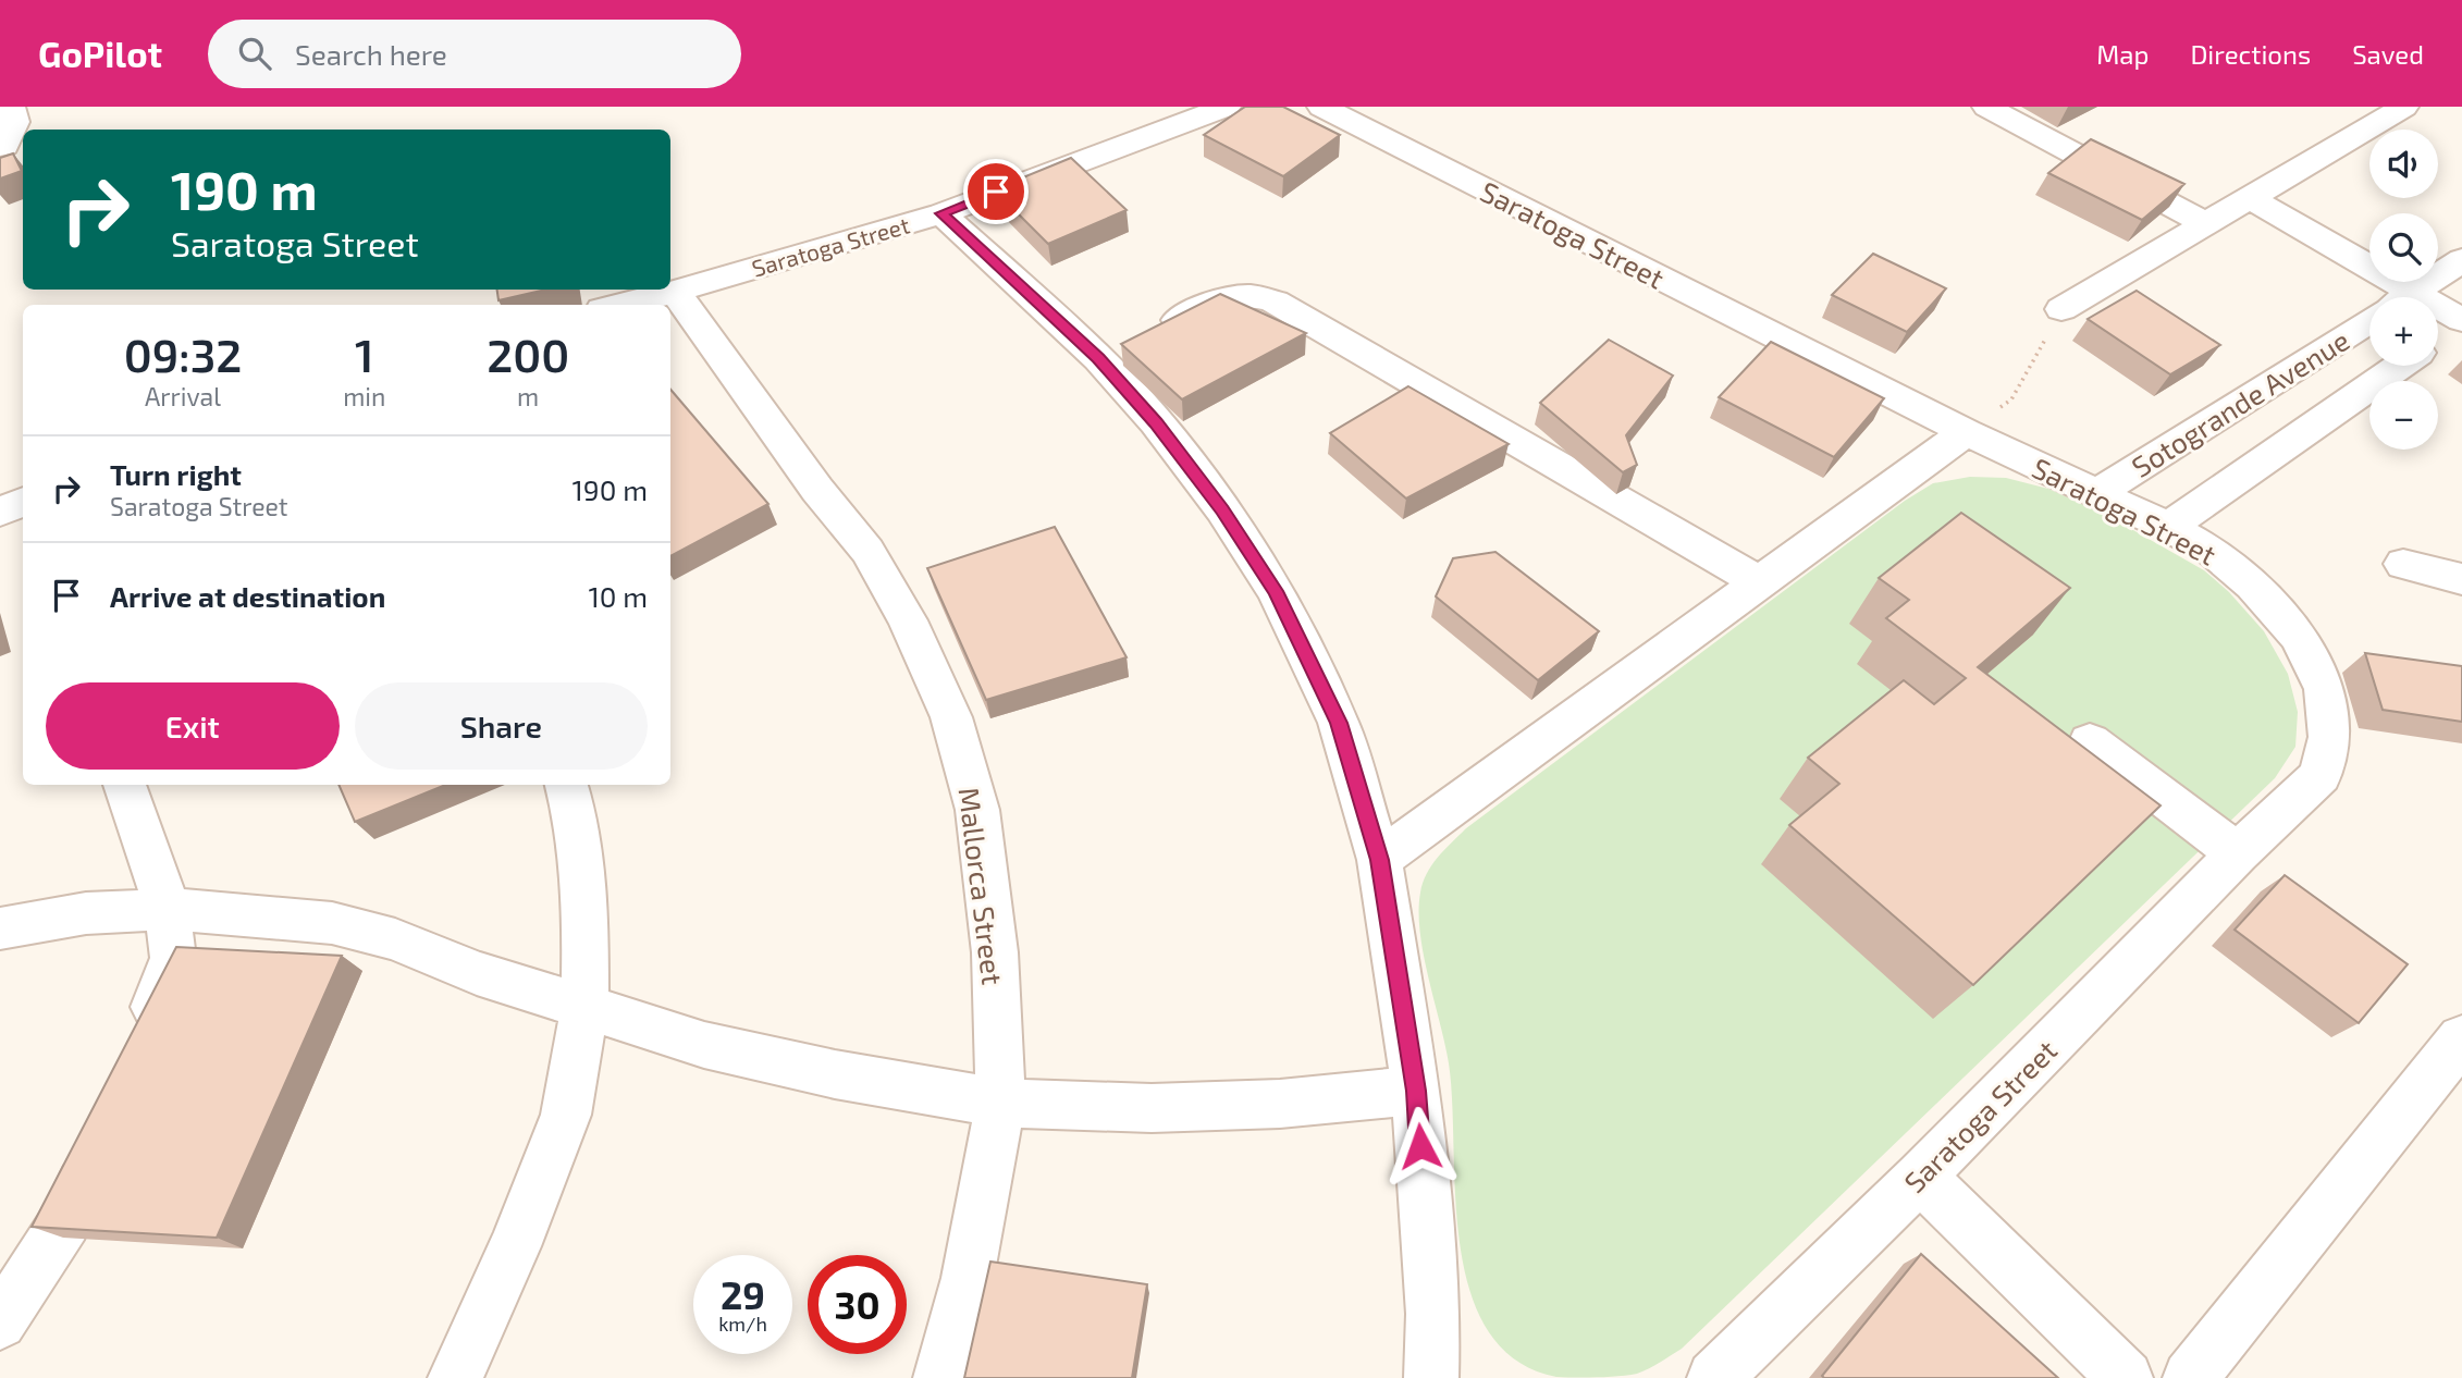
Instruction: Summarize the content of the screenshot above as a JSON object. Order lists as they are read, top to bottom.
{
  "streets": {
    "street": ["Saratoga Street", "Sotogrande Avenue", "Mallorca Street"]
  },
  "crossings": [
    ["Saratoga Street", "Sotogrande Avenue"],
    ["Saratoga Street", "Mallorca Street"]
  ],
  "page": {
    "header": "GoPilot",
    "search": "Search here",
    "nav": ["Map", "Directions", "Saved"],
    "map_buttons": ["+", "−"],
    "turn": ["190 m", "Saratoga Street"],
    "eta": [
      "09:32",
      "Arrival",
      "1",
      "min",
      "200",
      "m"
    ],
    "list": [
      {
        "name": "Turn right",
        "note": "Saratoga Street",
        "value": "190 m"
      },
      {
        "name": "Arrive at destination",
        "value": "10 m"
      }
    ],
    "buttons": ["Exit", "Share"],
    "speed": "29 km/h",
    "limit": "30"
  }
}
